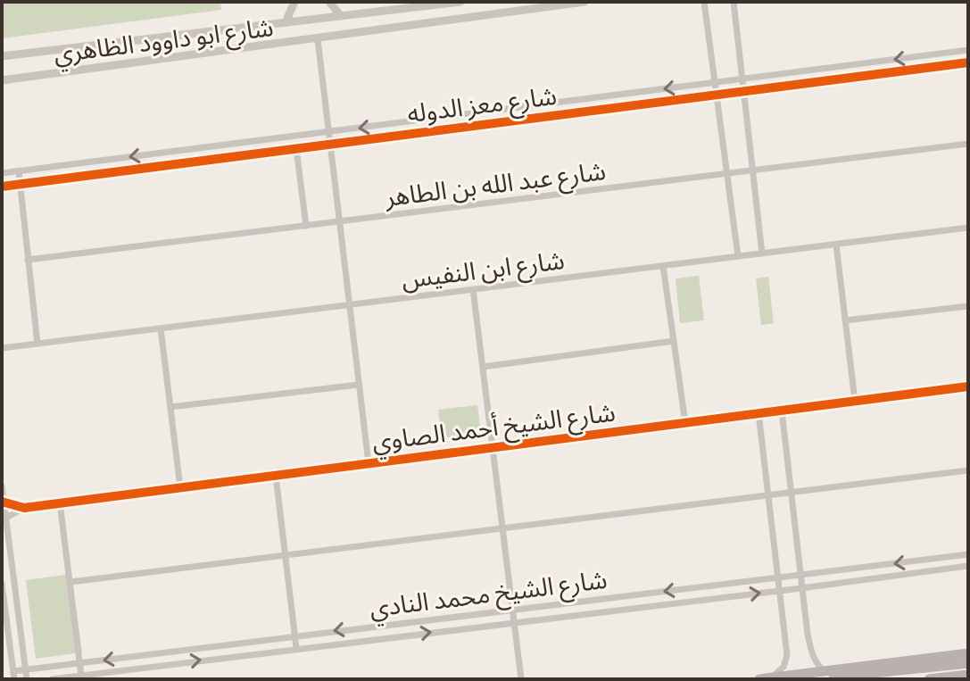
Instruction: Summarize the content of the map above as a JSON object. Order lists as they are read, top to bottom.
{
  "streets": {
    "street": [
      "شارع ابو داوود الظاهري",
      "شارع معز الدوله",
      "شارع عبد الله بن الطاهر",
      "شارع ابن النفيس",
      "شارع الشيخ أحمد الصاوي",
      "شارع الشيخ محمد النادي"
    ]
  }
}
